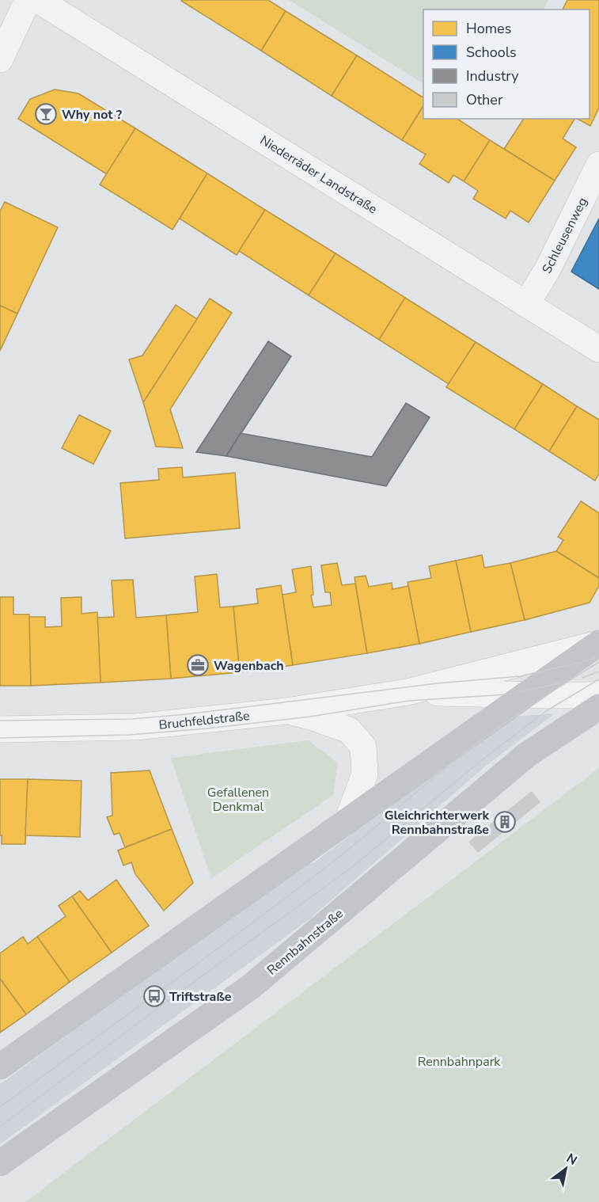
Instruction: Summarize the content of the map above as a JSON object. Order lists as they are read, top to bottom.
{
  "streets": {
    "main road": ["Rennbahnstraße"],
    "street": ["Niederräder Landstraße", "Schleusenweg", "Bruchfeldstraße"]
  },
  "crossings": [
    ["Niederräder Landstraße", "Schleusenweg"]
  ],
  "parks": ["Gefallenen Denkmal", "Rennbahnpark"],
  "places": {
    "bar": ["Why not ?"],
    "office": ["Wagenbach"],
    "building": ["Gleichrichterwerk Rennbahnstraße"],
    "bus stop": ["Triftstraße"]
  },
  "legend": [
    "Homes",
    "Schools",
    "Industry",
    "Other"
  ],
  "north": "top right"
}
